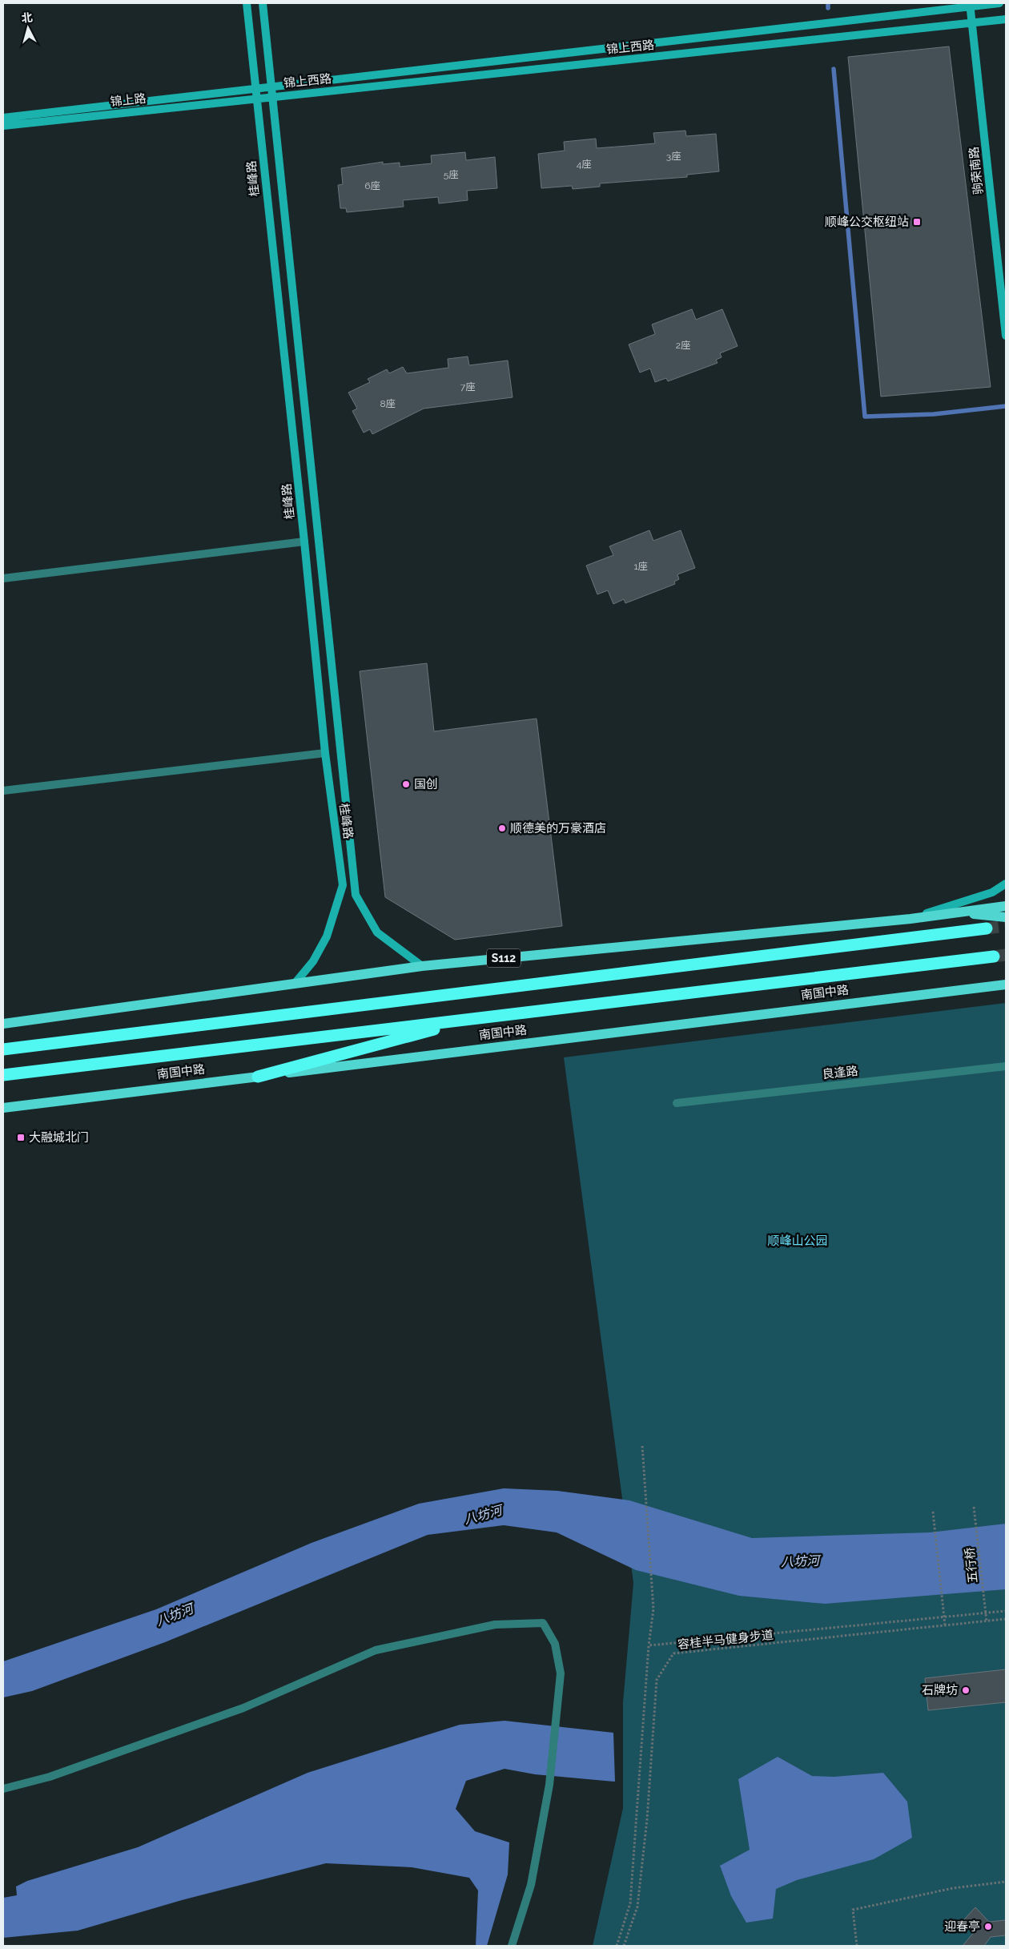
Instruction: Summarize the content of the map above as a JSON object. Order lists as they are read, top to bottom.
{
  "streets": {
    "highway": ["南国中路"],
    "main road": ["S112"],
    "street": [
      "锦上西路",
      "锦上路",
      "驹荣南路",
      "桂峰路",
      "良逢路"
    ],
    "path": ["五行桥", "容桂半马健身步道"]
  },
  "crossings": [
    ["锦上西路", "锦上路"],
    ["锦上西路", "驹荣南路"],
    ["锦上西路", "桂峰路"],
    ["锦上路", "桂峰路"],
    ["桂峰路", "S112"],
    ["五行桥", "容桂半马健身步道"]
  ],
  "water": ["八坊河"],
  "parks": ["顺峰山公园"],
  "places": {
    "transit": ["顺峰公交枢纽站", "大融城北门"],
    "other": [
      "国创",
      "顺德美的万豪酒店",
      "石牌坊",
      "迎春亭"
    ]
  },
  "house_numbers": [
    "3座",
    "4座",
    "5座",
    "6座",
    "2座",
    "7座",
    "8座",
    "1座"
  ],
  "north": "top"
}
